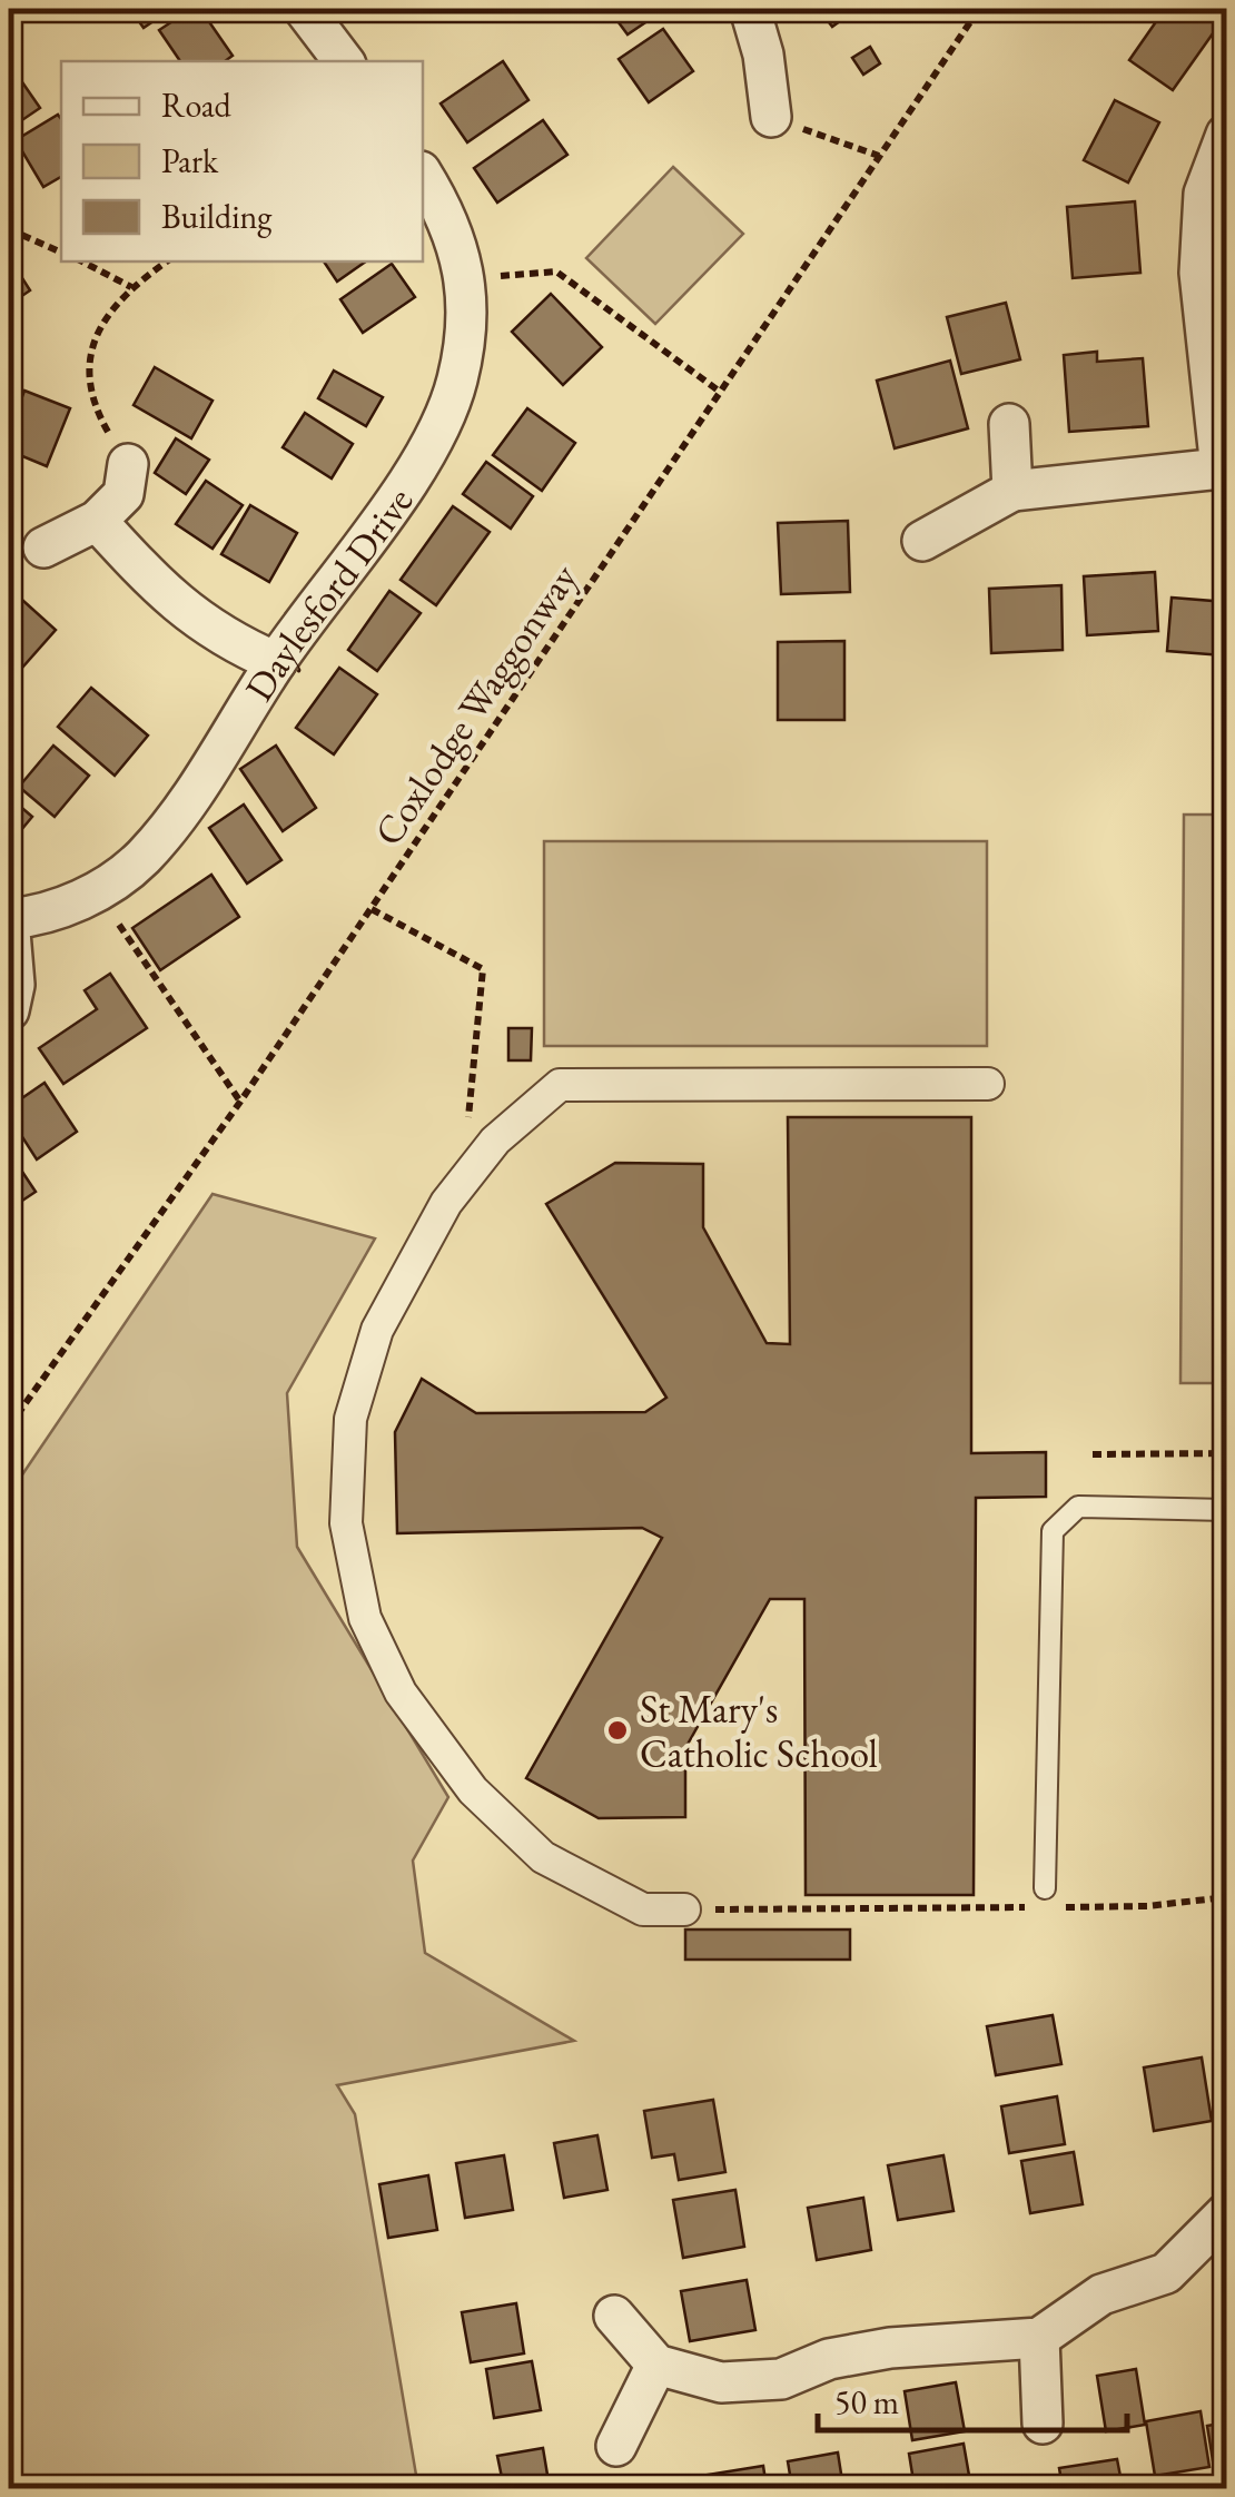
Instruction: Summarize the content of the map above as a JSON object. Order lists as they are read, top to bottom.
{
  "streets": {
    "street": ["Daylesford Drive"],
    "path": ["Coxlodge Waggonway"]
  },
  "places": ["St Mary's Catholic School"],
  "legend": ["Road", "Park", "Building"],
  "scale_bar": "50 m"
}
